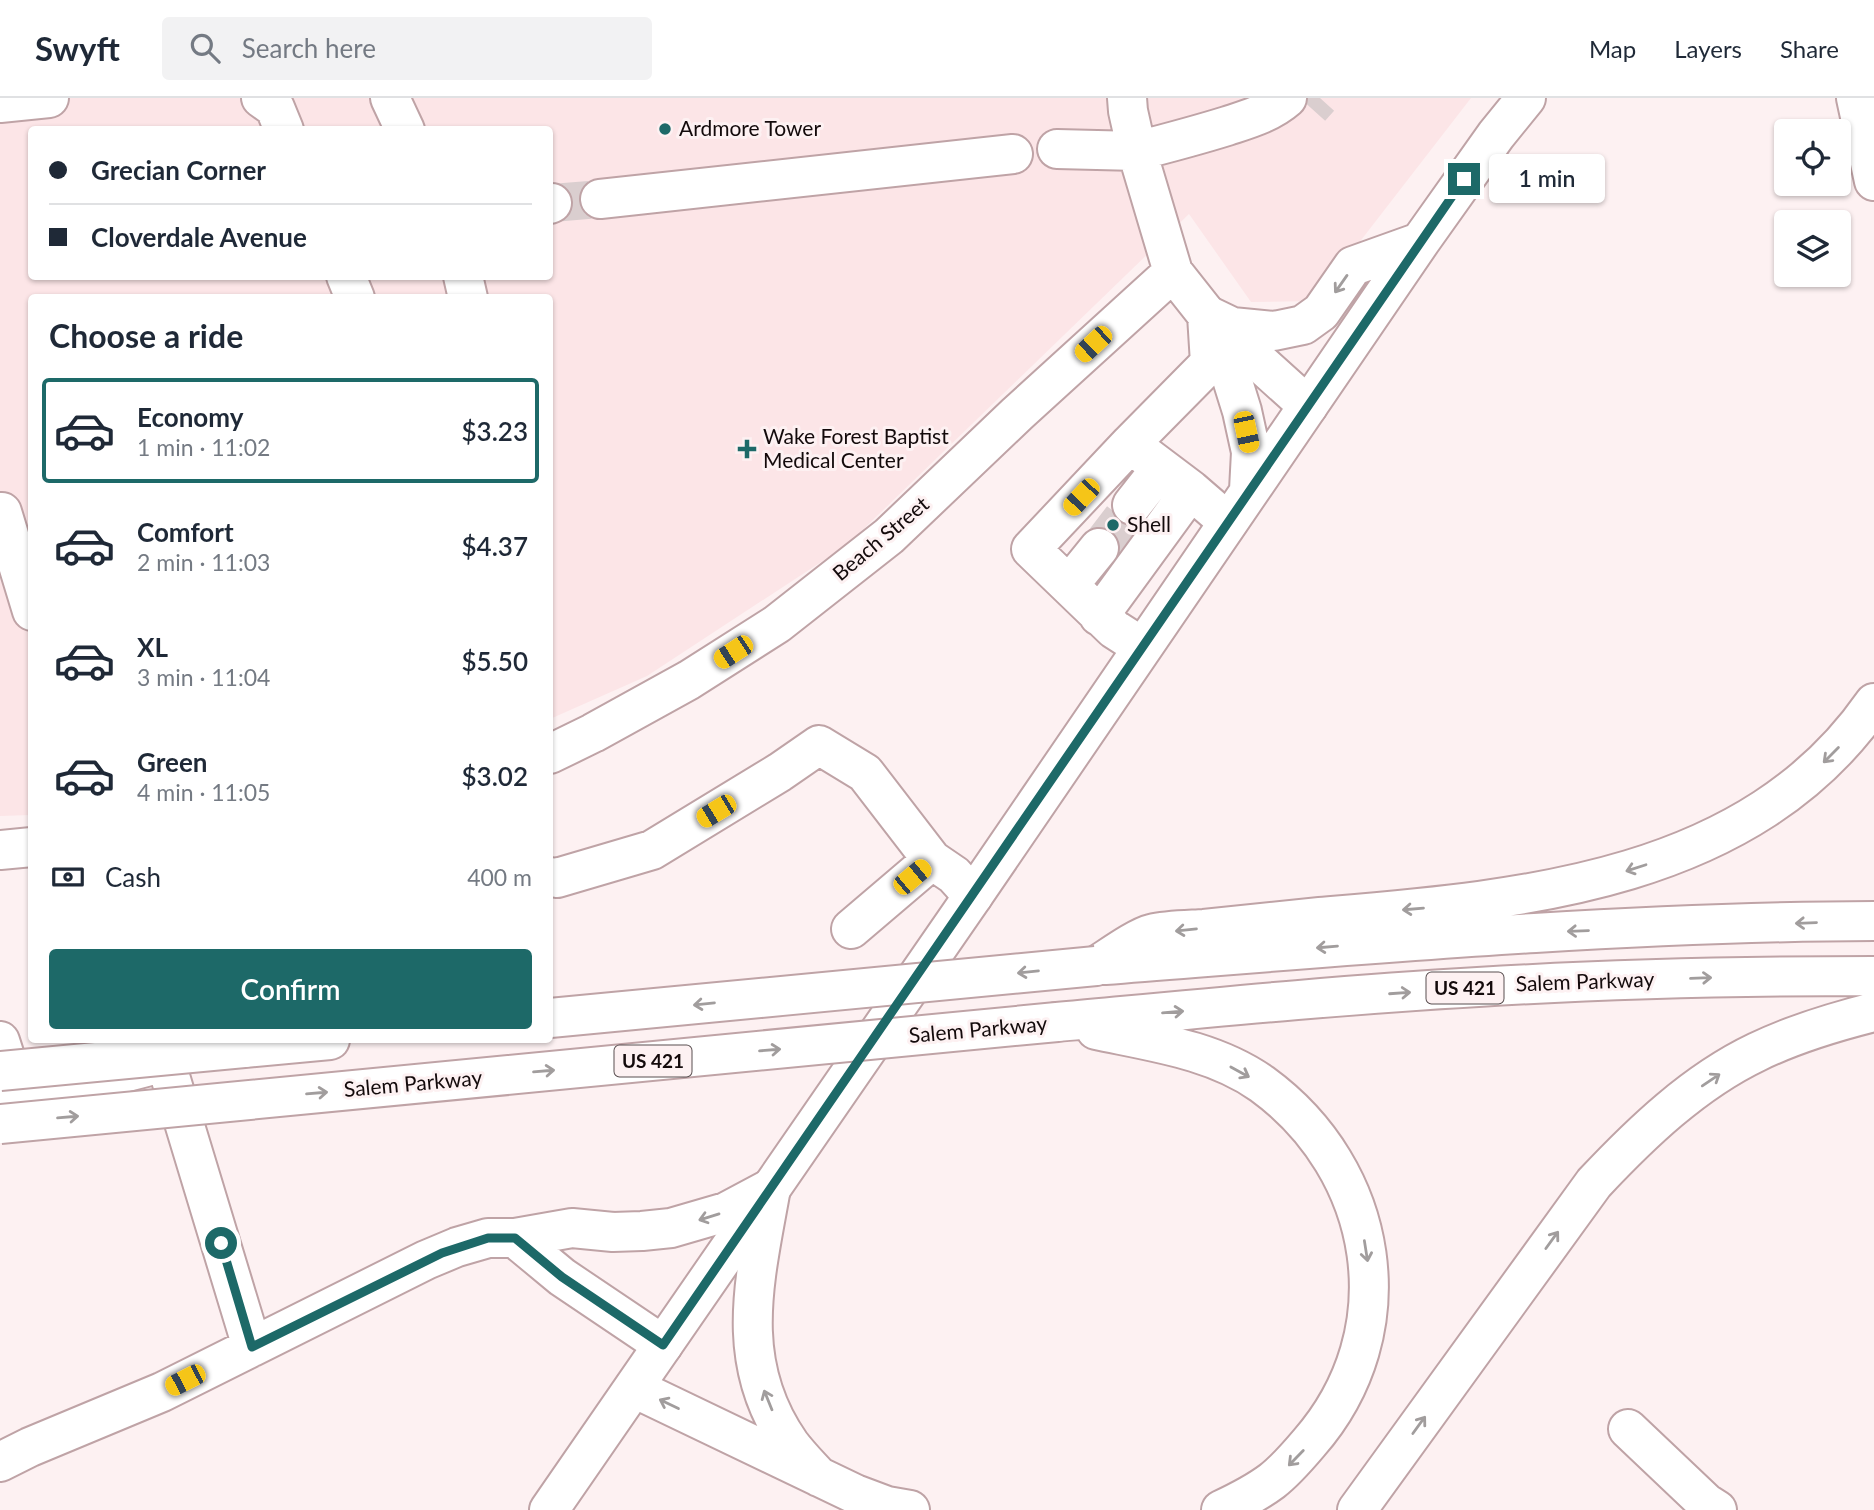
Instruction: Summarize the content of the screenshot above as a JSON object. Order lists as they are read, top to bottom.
{
  "streets": {
    "main road": ["Beach Street", "Salem Parkway", "US 421"]
  },
  "places": {
    "other": ["Ardmore Tower", "Shell"],
    "health": ["Wake Forest Baptist Medical Center"]
  },
  "page": {
    "header": "Swyft",
    "search": "Search here",
    "nav": ["Map", "Layers", "Share"],
    "banner": ["Grecian Corner", "Cloverdale Avenue"],
    "bubble": "1 min",
    "heading": "Choose a ride",
    "list": [
      {
        "name": "Economy",
        "note": "1 min · 11:02",
        "value": "$3.23"
      },
      {
        "name": "Comfort",
        "note": "2 min · 11:03",
        "value": "$4.37"
      },
      {
        "name": "XL",
        "note": "3 min · 11:04",
        "value": "$5.50"
      },
      {
        "name": "Green",
        "note": "4 min · 11:05",
        "value": "$3.02"
      }
    ],
    "pay": ["Cash", "400 m"],
    "buttons": "Confirm"
  }
}
